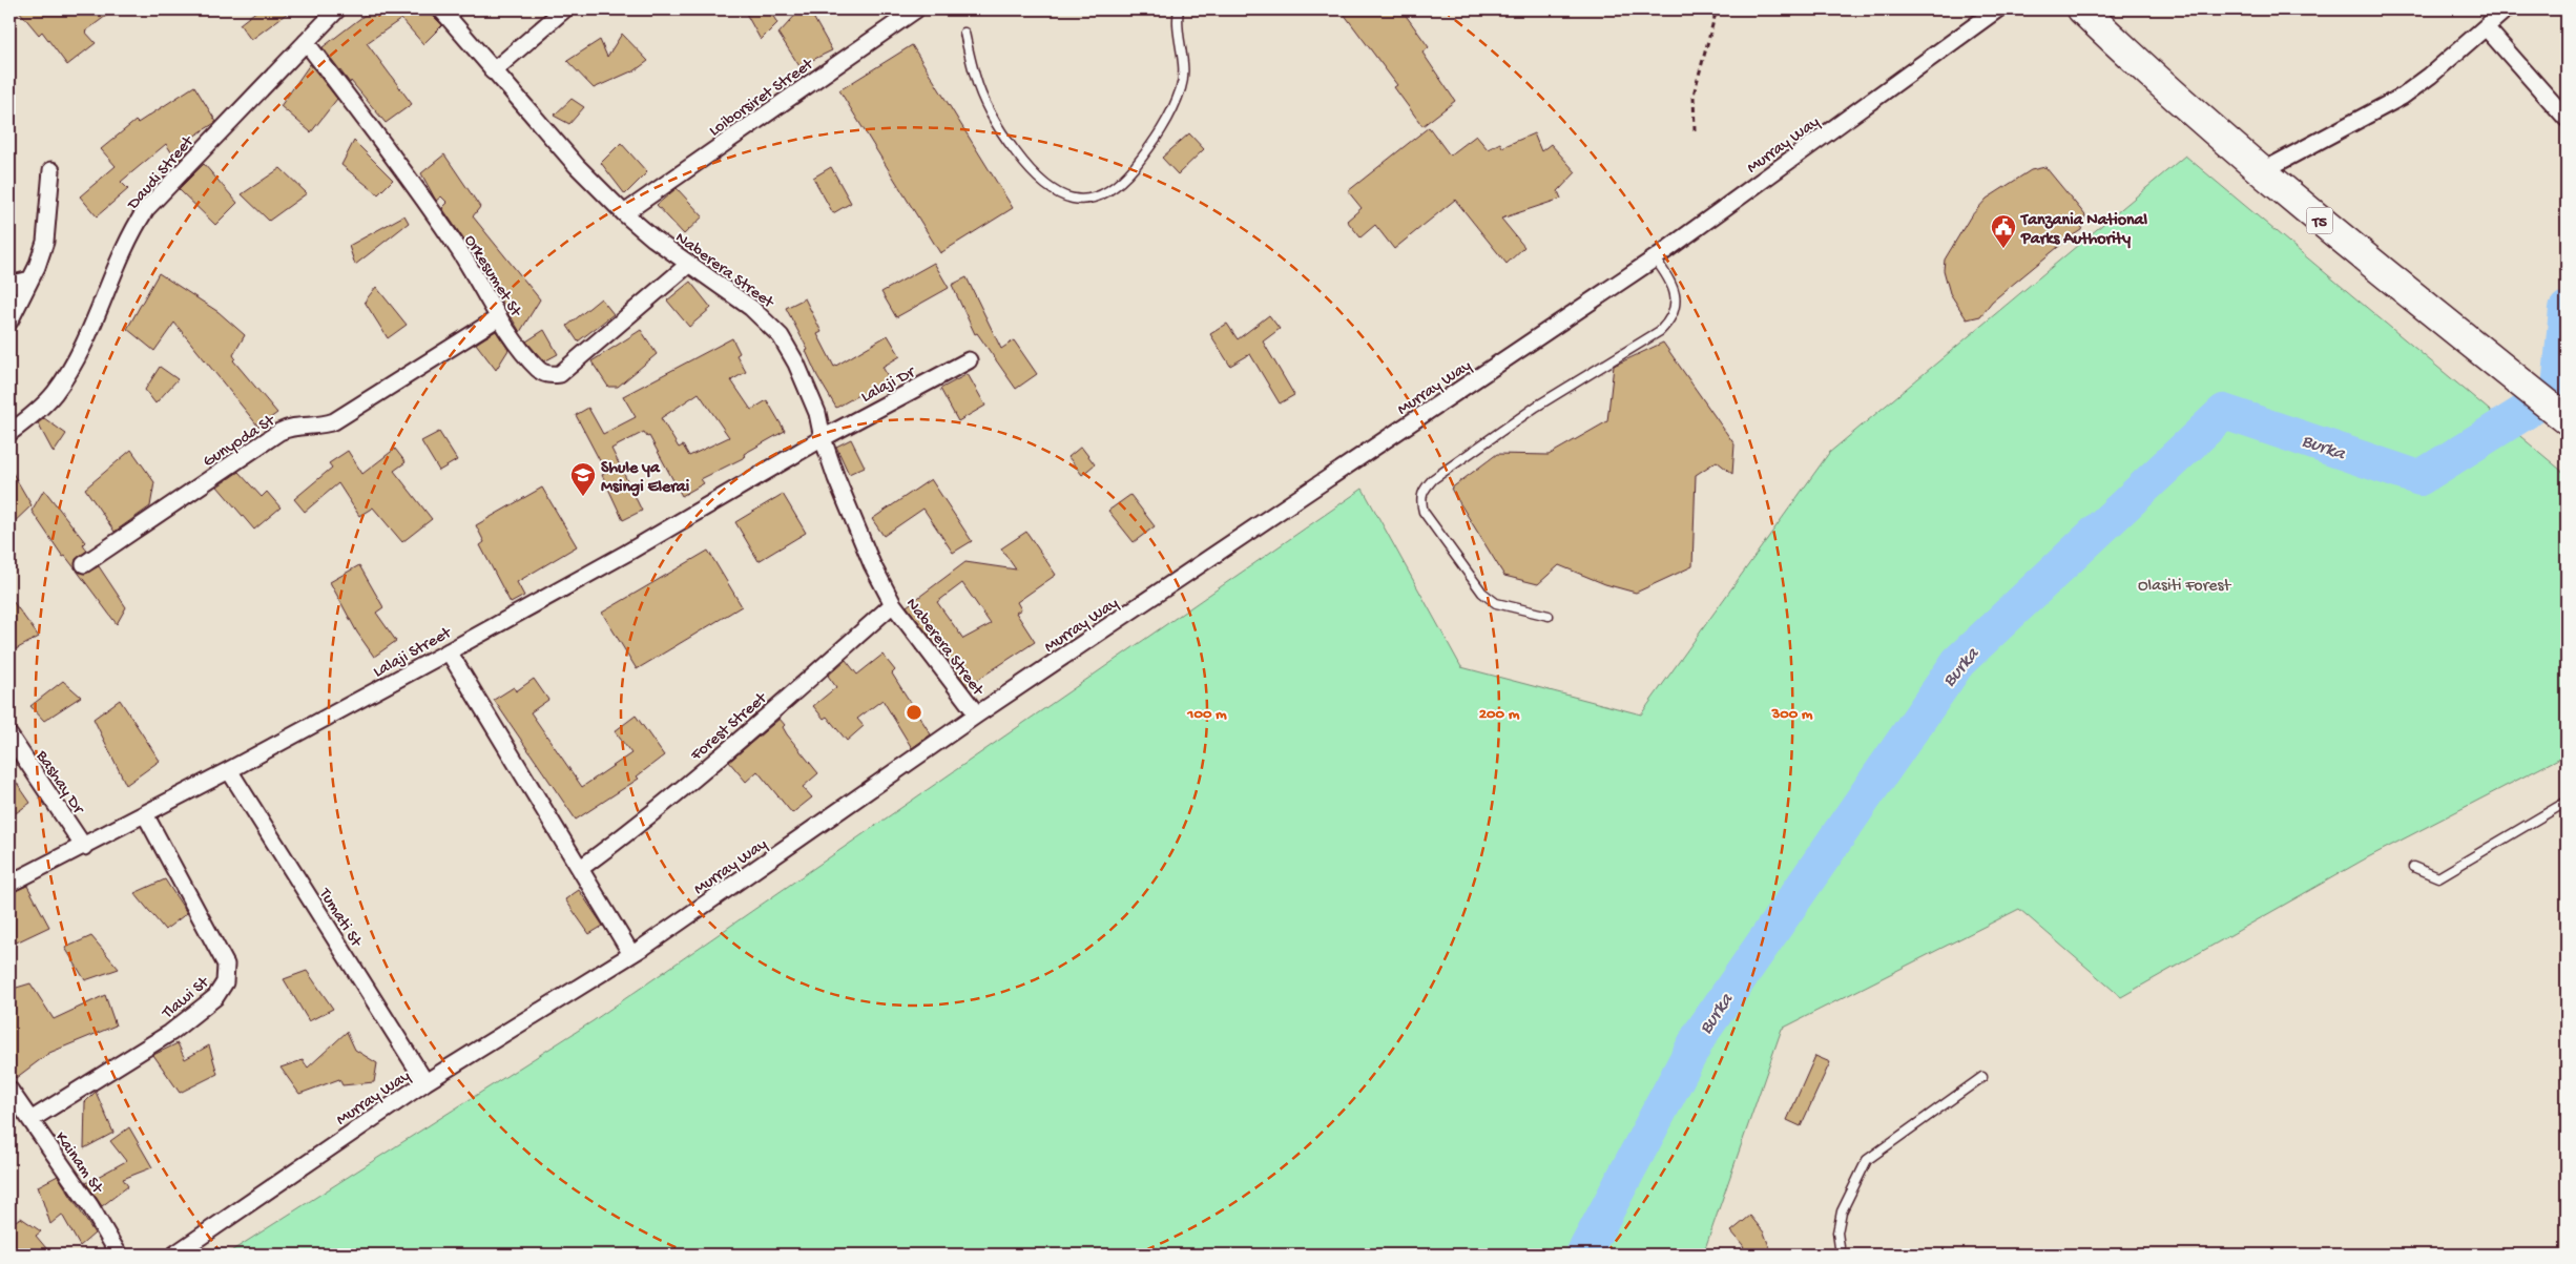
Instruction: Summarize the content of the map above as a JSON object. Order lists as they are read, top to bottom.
{
  "streets": {
    "highway": ["T5"],
    "street": [
      "Loiborsiret Street",
      "Murray Way",
      "Daudi Street",
      "Naberera Street",
      "Orkesumet St",
      "Lalaji Dr",
      "Gunyoda St",
      "Lalaji Street",
      "Forest Street",
      "Bashay Dr",
      "Tumati St",
      "Tlawi St",
      "Kainam St"
    ]
  },
  "crossings": [
    ["Loiborsiret Street", "Naberera Street"],
    ["Murray Way", "Naberera Street"],
    ["Murray Way", "Tumati St"],
    ["Daudi Street", "Orkesumet St"],
    ["Naberera Street", "Orkesumet St"],
    ["Naberera Street", "Lalaji Dr"],
    ["Naberera Street", "Lalaji Street"],
    ["Naberera Street", "Forest Street"],
    ["Orkesumet St", "Gunyoda St"],
    ["Lalaji Dr", "Lalaji Street"],
    ["Lalaji Street", "Bashay Dr"],
    ["Lalaji Street", "Tumati St"],
    ["Lalaji Street", "Tlawi St"],
    ["Tlawi St", "Kainam St"]
  ],
  "water": ["Burka"],
  "parks": ["Olasiti Forest"],
  "places": {
    "public building": ["Tanzania National Parks Authority"],
    "school or university": ["Shule ya Msingi Elerai"]
  },
  "rings": ["100 m", "200 m", "300 m"]
}
